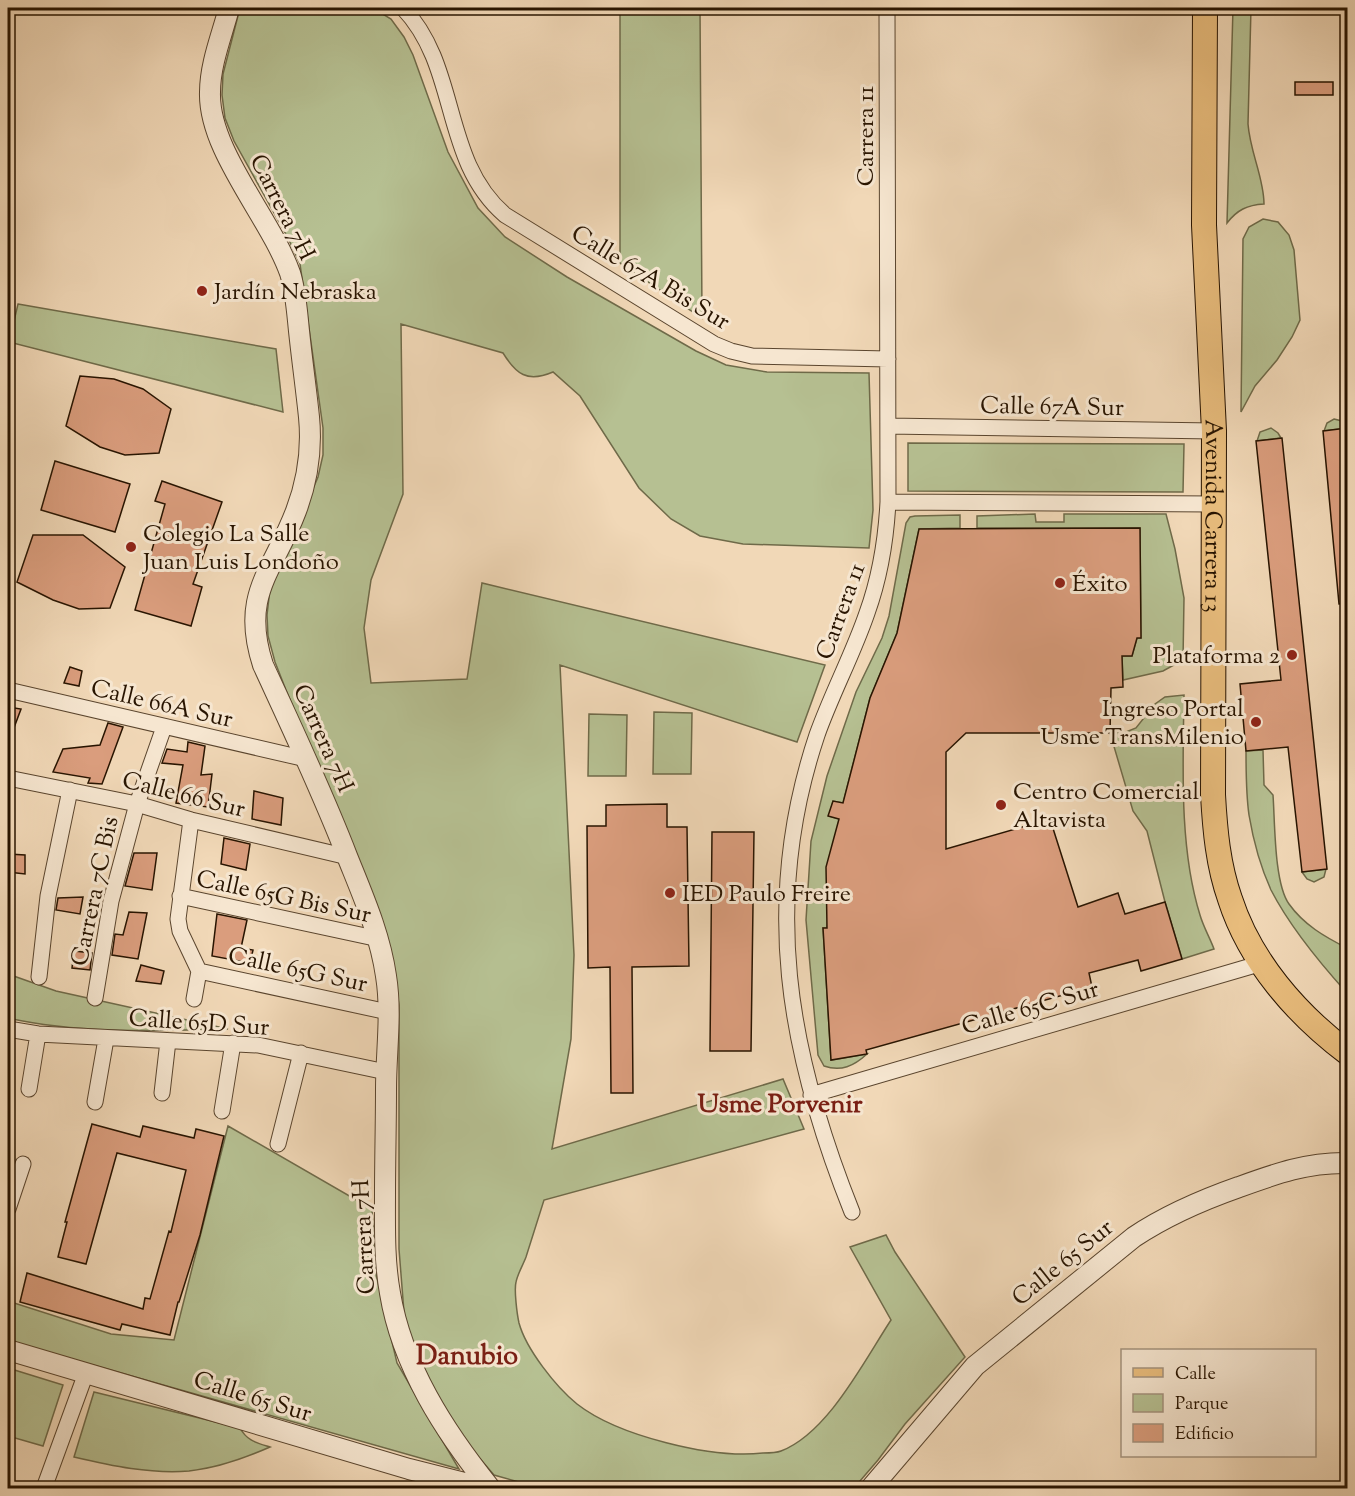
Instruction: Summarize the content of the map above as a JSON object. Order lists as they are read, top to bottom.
{
  "streets": {
    "main road": ["Avenida Carrera 13"],
    "street": [
      "Carrera 11",
      "Carrera 7H",
      "Calle 67A Bis Sur",
      "Calle 67A Sur",
      "Calle 66A Sur",
      "Calle 66 Sur",
      "Carrera 7C Bis",
      "Calle 65G Bis Sur",
      "Calle 65G Sur",
      "Calle 65C Sur",
      "Calle 65D Sur",
      "Calle 65 Sur"
    ]
  },
  "crossings": [
    ["Carrera 11", "Calle 67A Bis Sur"],
    ["Carrera 11", "Calle 67A Sur"],
    ["Carrera 11", "Calle 65C Sur"],
    ["Carrera 7H", "Calle 66A Sur"],
    ["Carrera 7H", "Calle 66 Sur"],
    ["Carrera 7H", "Calle 65G Bis Sur"],
    ["Carrera 7H", "Calle 65G Sur"],
    ["Carrera 7H", "Calle 65D Sur"],
    ["Calle 67A Sur", "Avenida Carrera 13"],
    ["Avenida Carrera 13", "Calle 65C Sur"],
    ["Calle 66A Sur", "Carrera 7C Bis"],
    ["Calle 66 Sur", "Carrera 7C Bis"]
  ],
  "districts": ["Usme Porvenir", "Danubio"],
  "places": [
    "Jardín Nebraska",
    "Colegio La Salle Juan Luis Londoño",
    "Éxito",
    "Plataforma 2",
    "Ingreso Portal Usme TransMilenio",
    "Centro Comercial Altavista",
    "IED Paulo Freire"
  ],
  "legend": ["Calle", "Parque", "Edificio"]
}
